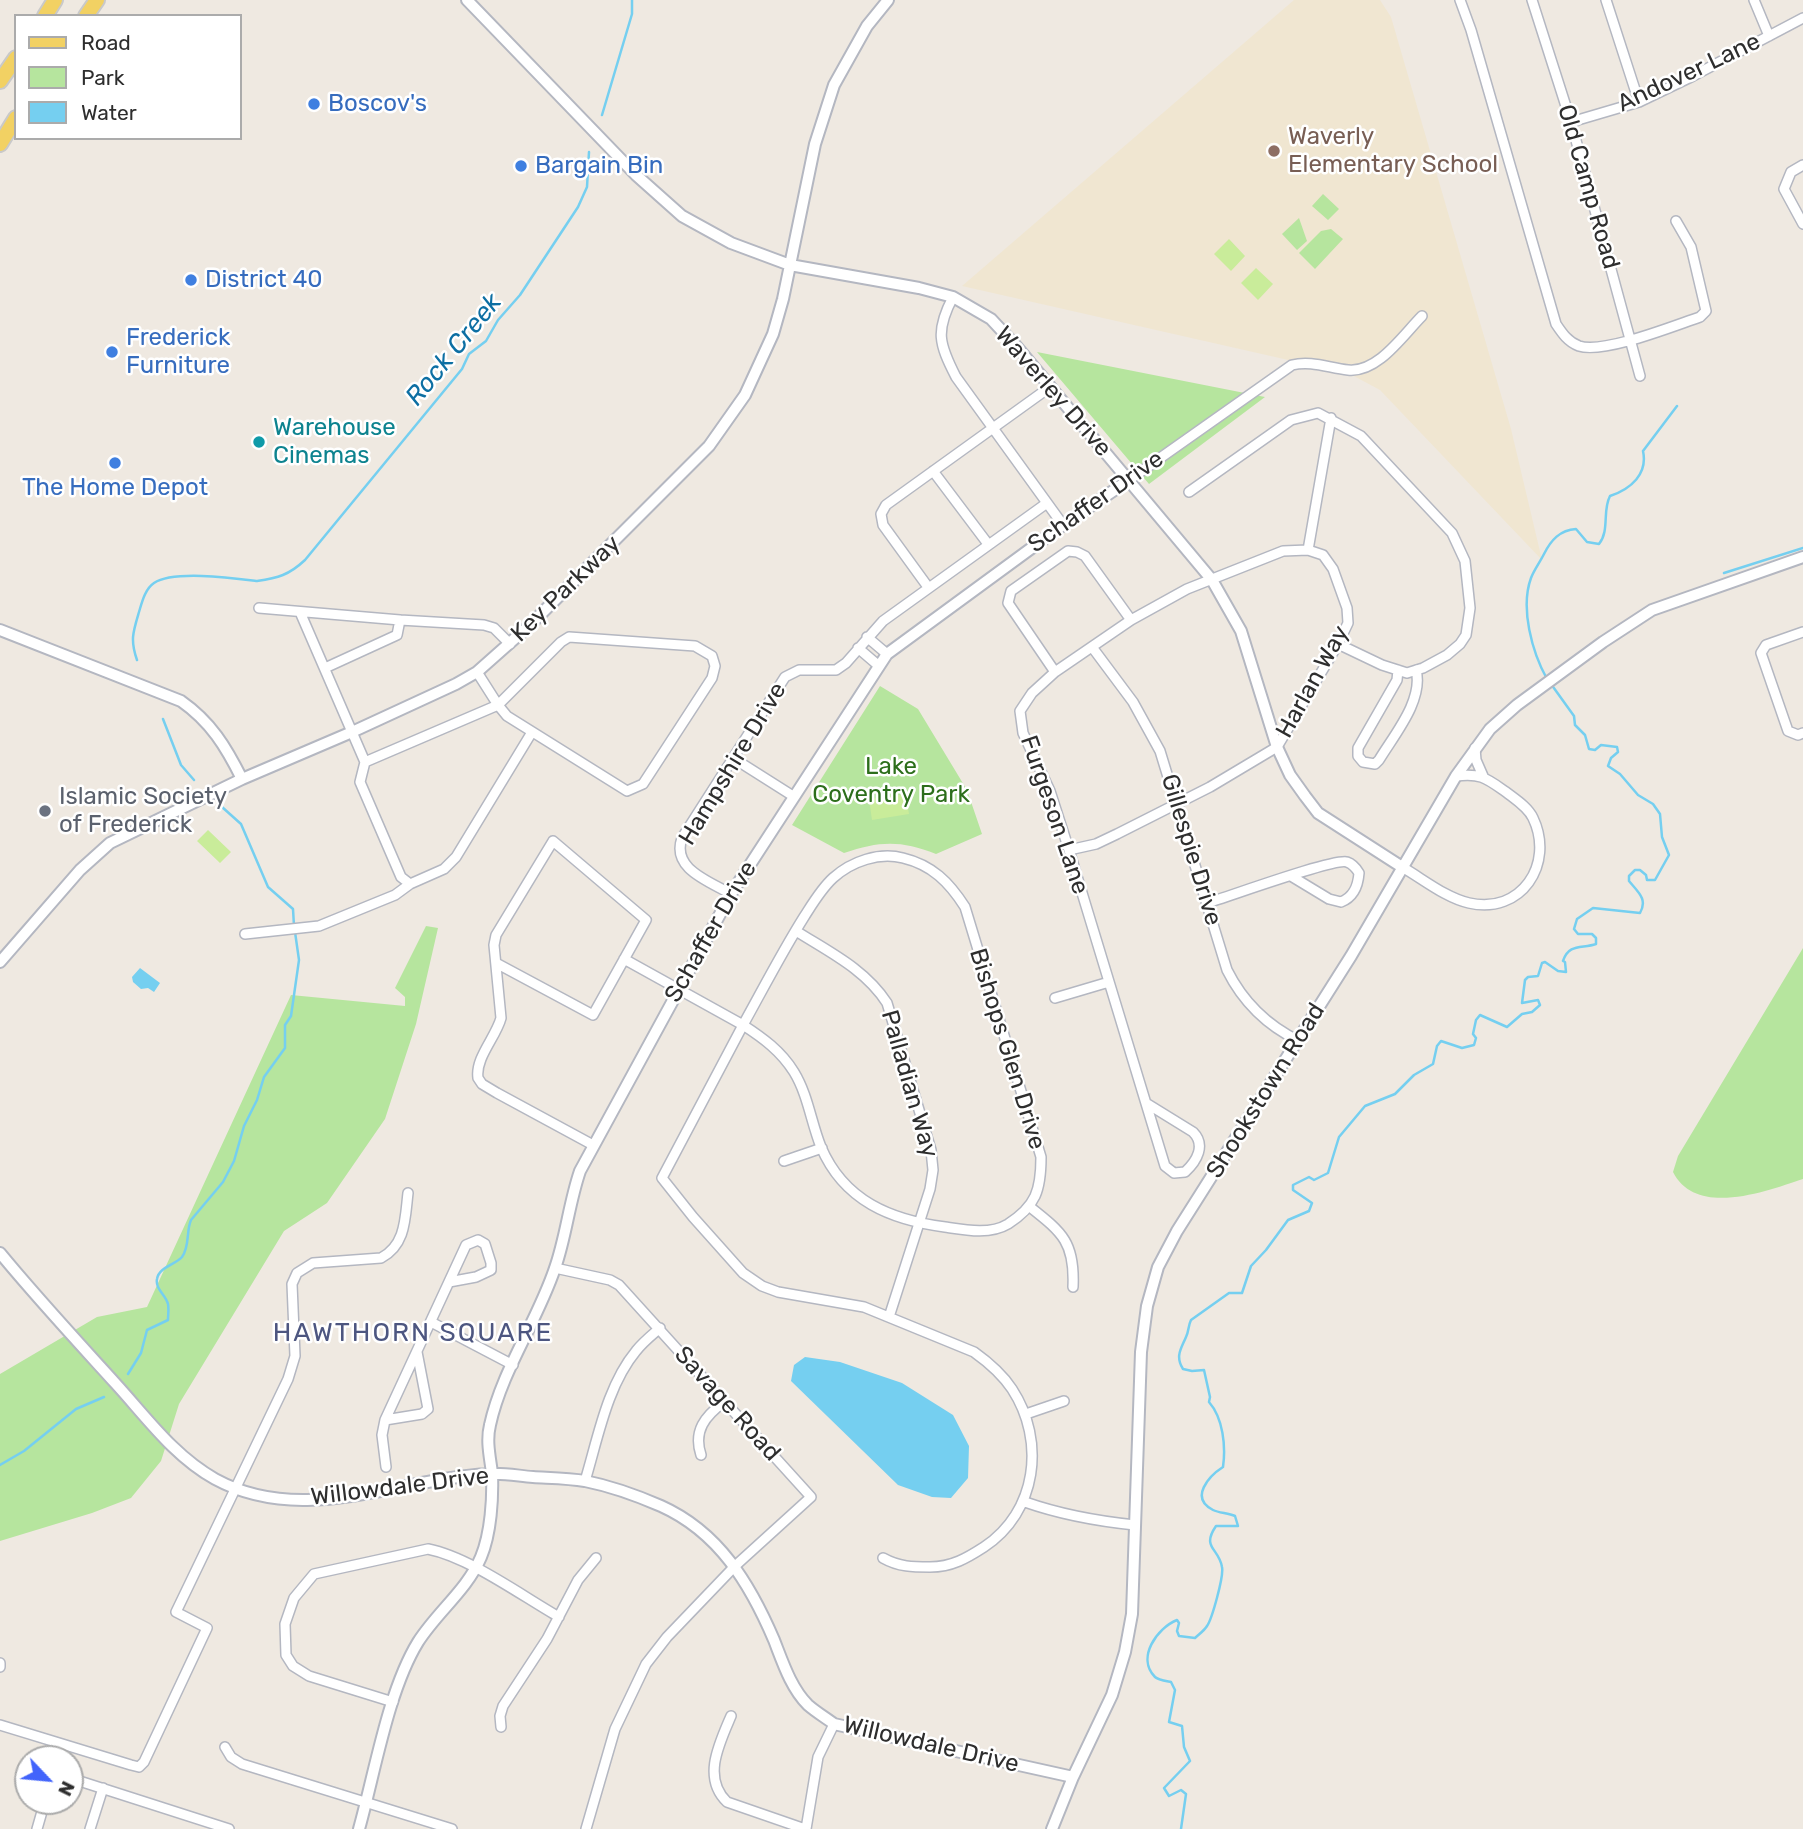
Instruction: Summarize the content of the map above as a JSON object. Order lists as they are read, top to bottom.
{
  "streets": {
    "street": [
      "Andover Lane",
      "Old Camp Road",
      "Waverley Drive",
      "Schaffer Drive",
      "Key Parkway",
      "Harlan Way",
      "Hampshire Drive",
      "Furgeson Lane",
      "Gillespie Drive",
      "Bishops Glen Drive",
      "Palladian Way",
      "Shookstown Road",
      "Savage Road",
      "Willowdale Drive"
    ]
  },
  "crossings": [
    ["Andover Lane", "Old Camp Road"],
    ["Waverley Drive", "Schaffer Drive"],
    ["Waverley Drive", "Key Parkway"],
    ["Waverley Drive", "Harlan Way"],
    ["Waverley Drive", "Furgeson Lane"],
    ["Waverley Drive", "Shookstown Road"],
    ["Schaffer Drive", "Hampshire Drive"],
    ["Schaffer Drive", "Savage Road"],
    ["Schaffer Drive", "Willowdale Drive"],
    ["Furgeson Lane", "Gillespie Drive"],
    ["Gillespie Drive", "Shookstown Road"],
    ["Bishops Glen Drive", "Palladian Way"],
    ["Shookstown Road", "Willowdale Drive"],
    ["Savage Road", "Willowdale Drive"]
  ],
  "districts": ["HAWTHORN SQUARE"],
  "water": ["Rock Creek"],
  "parks": ["Lake Coventry Park"],
  "places": [
    "Boscov's",
    "Waverly Elementary School",
    "Bargain Bin",
    "District 40",
    "Frederick Furniture",
    "Warehouse Cinemas",
    "The Home Depot",
    "Islamic Society of Frederick"
  ],
  "legend": ["Road", "Park", "Water"],
  "north": "bottom right"
}
